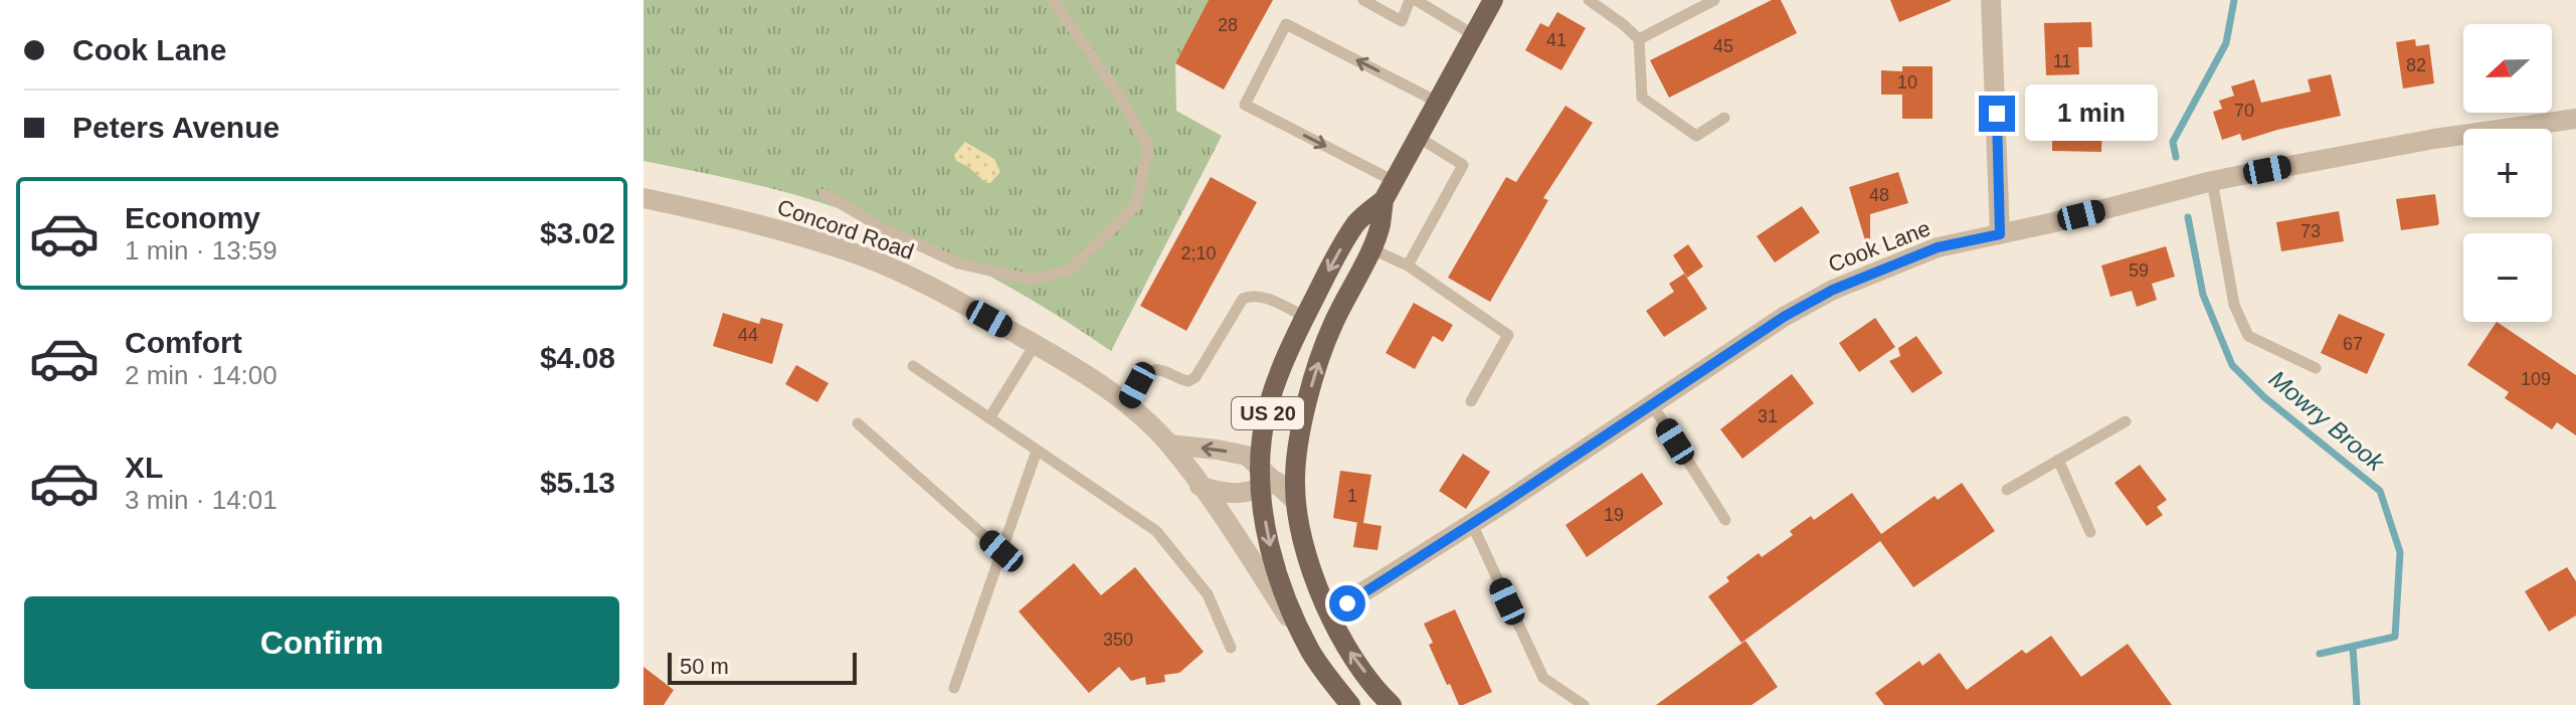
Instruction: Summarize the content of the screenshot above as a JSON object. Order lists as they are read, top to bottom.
{
  "streets": {
    "main road": ["US 20"],
    "street": ["Concord Road", "Cook Lane"]
  },
  "crossings": [
    ["Concord Road", "US 20"],
    ["Cook Lane", "US 20"]
  ],
  "water": ["Mowry Brook"],
  "house_numbers": [
    "28",
    "41",
    "45",
    "11",
    "82",
    "10",
    "70",
    "48",
    "73",
    "2;10",
    "59",
    "44",
    "67",
    "109",
    "31",
    "1",
    "19",
    "350"
  ],
  "scale_bar": "50 m",
  "north": "left",
  "page": {
    "banner": ["Cook Lane", "Peters Avenue"],
    "map_buttons": ["+", "−"],
    "bubble": "1 min",
    "list": [
      {
        "name": "Economy",
        "note": "1 min · 13:59",
        "value": "$3.02"
      },
      {
        "name": "Comfort",
        "note": "2 min · 14:00",
        "value": "$4.08"
      },
      {
        "name": "XL",
        "note": "3 min · 14:01",
        "value": "$5.13"
      }
    ],
    "buttons": "Confirm",
    "scale": "50 m"
  }
}
